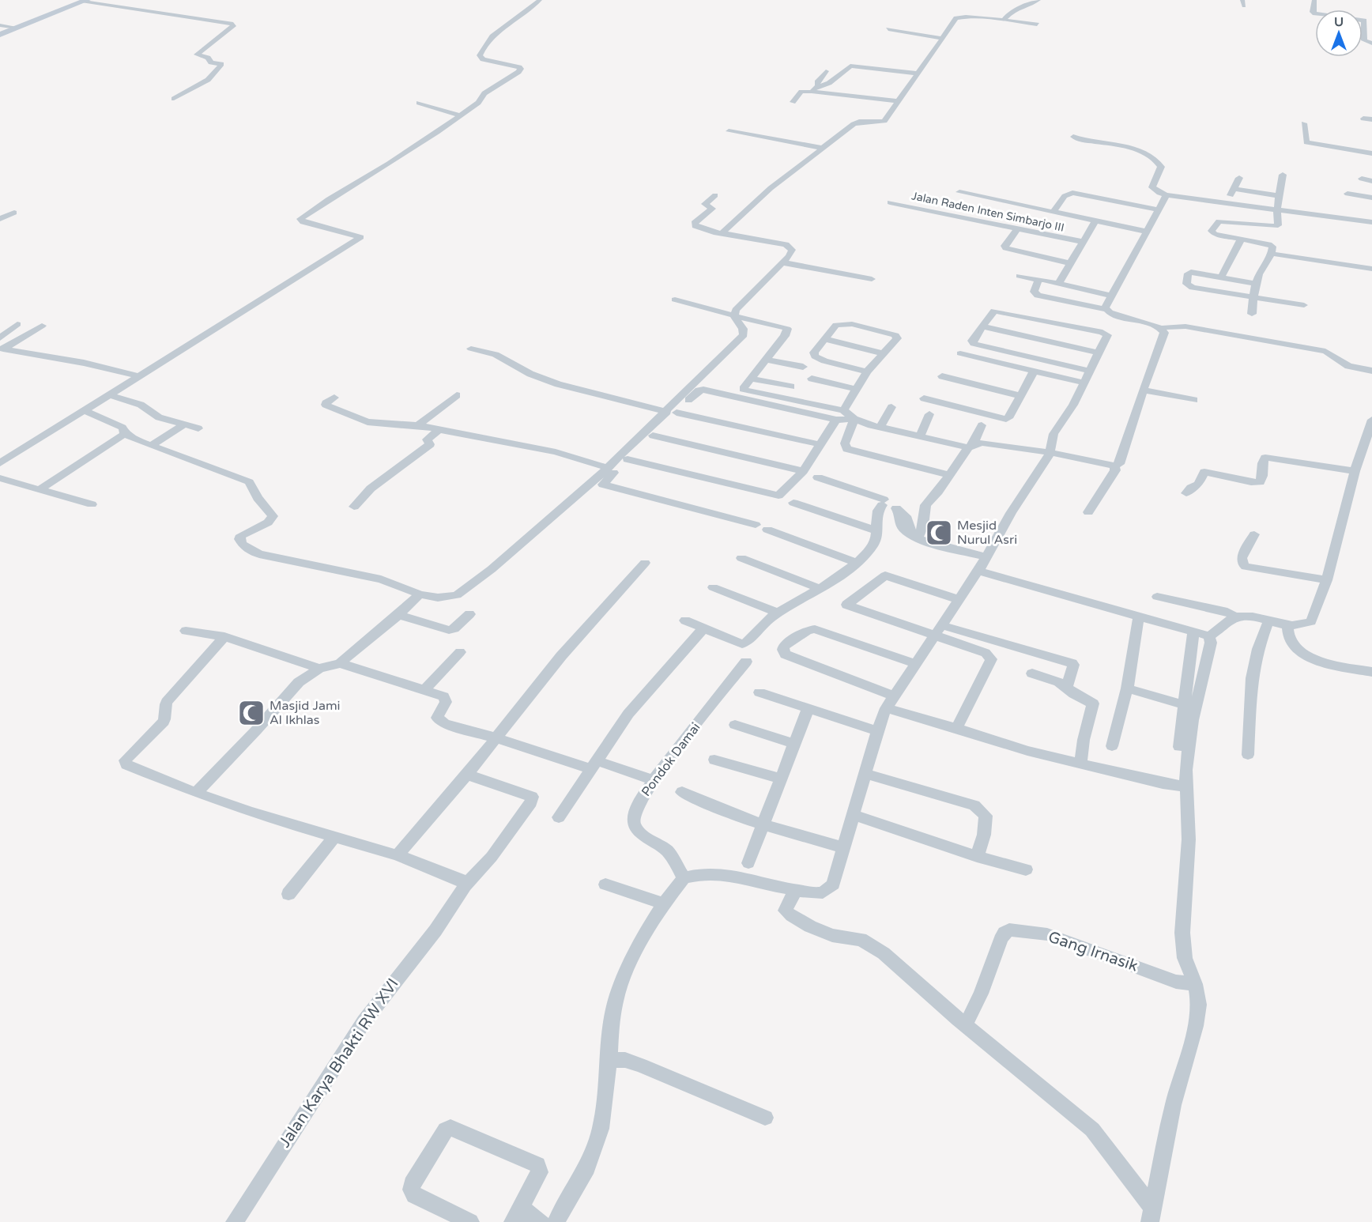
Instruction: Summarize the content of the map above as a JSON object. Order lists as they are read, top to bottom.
{
  "streets": {
    "street": [
      "Jalan Raden Inten Simbarjo III",
      "Pondok Damai",
      "Gang Irnasik",
      "Jalan Karya Bhakti RW XVI"
    ]
  },
  "places": {
    "mosque": ["Mesjid Nurul Asri", "Masjid Jami Al Ikhlas"]
  },
  "north": "top"
}
